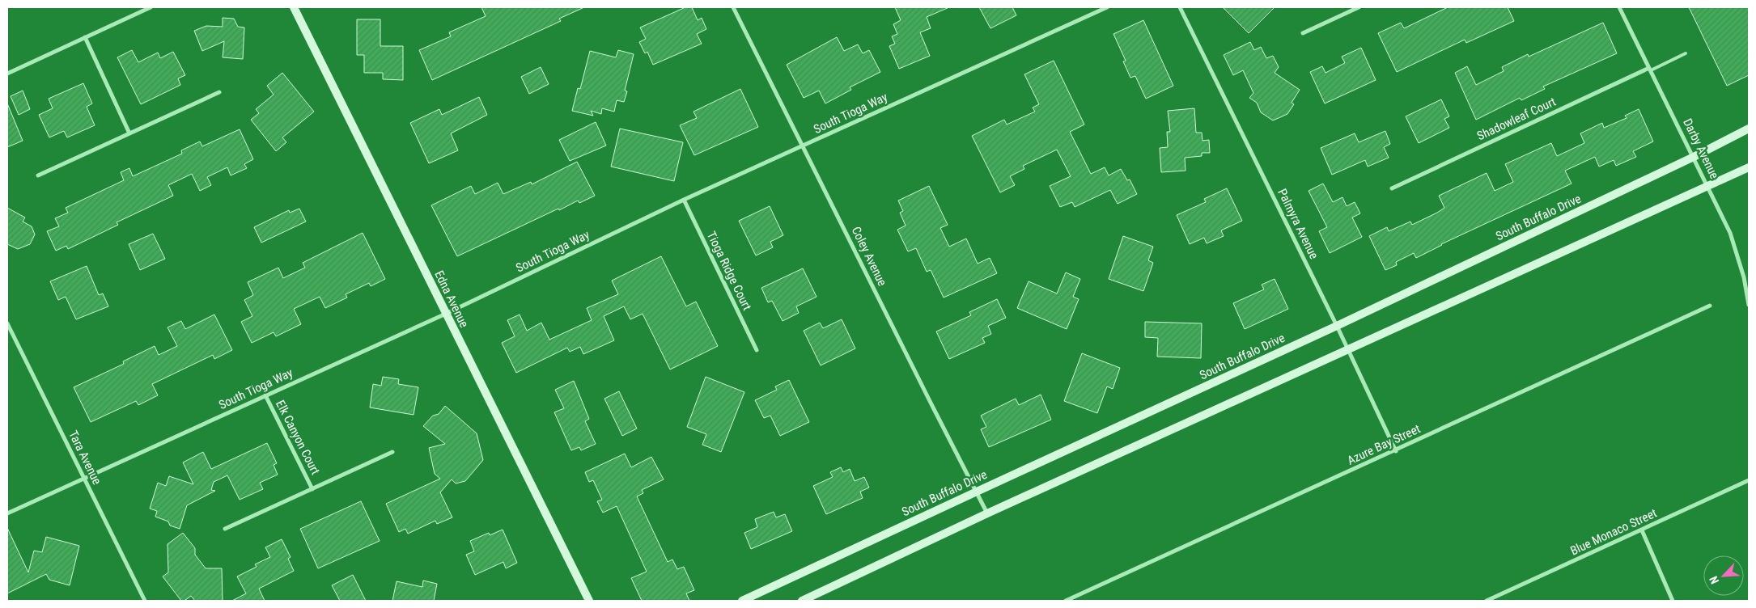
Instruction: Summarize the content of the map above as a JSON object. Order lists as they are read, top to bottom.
{
  "streets": {
    "main road": ["South Buffalo Drive", "Edna Avenue"],
    "street": [
      "South Tioga Way",
      "Shadowleaf Court",
      "Darby Avenue",
      "Palmyra Avenue",
      "Coley Avenue",
      "Tioga Ridge Court",
      "Elk Canyon Court",
      "Azure Bay Street",
      "Tara Avenue",
      "Blue Monaco Street"
    ]
  },
  "crossings": [
    ["South Tioga Way", "Coley Avenue"],
    ["South Tioga Way", "Tioga Ridge Court"],
    ["South Tioga Way", "Edna Avenue"],
    ["South Tioga Way", "Elk Canyon Court"],
    ["South Tioga Way", "Tara Avenue"],
    ["Shadowleaf Court", "Darby Avenue"],
    ["Darby Avenue", "South Buffalo Drive"],
    ["South Buffalo Drive", "Palmyra Avenue"],
    ["South Buffalo Drive", "Coley Avenue"],
    ["Palmyra Avenue", "Azure Bay Street"]
  ],
  "north": "bottom left"
}
